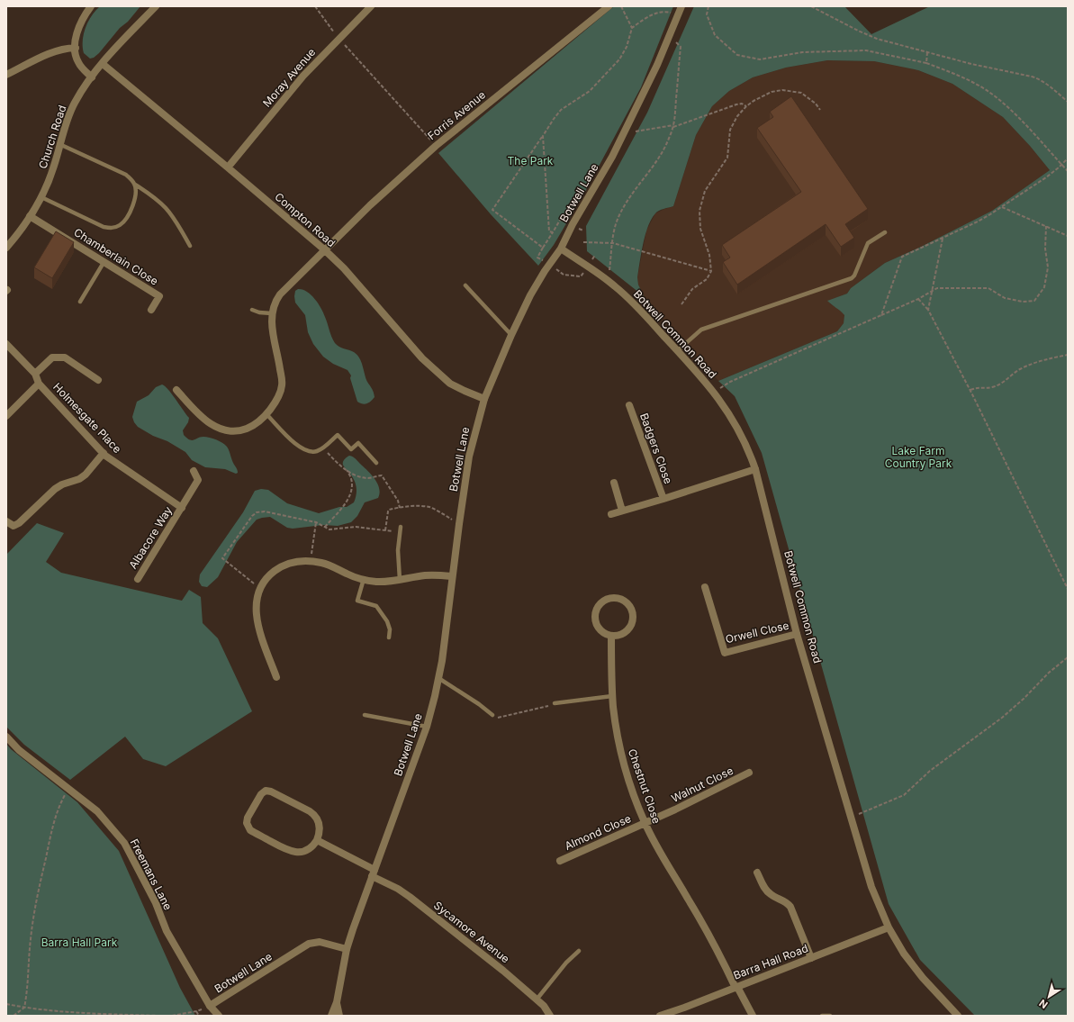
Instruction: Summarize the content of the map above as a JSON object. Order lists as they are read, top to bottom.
{
  "streets": {
    "street": [
      "Moray Avenue",
      "Forris Avenue",
      "Church Road",
      "Botwell Lane",
      "Compton Road",
      "Chamberlain Close",
      "Botwell Common Road",
      "Holmesgate Place",
      "Badgers Close",
      "Albacore Way",
      "Orwell Close",
      "Walnut Close",
      "Chestnut Close",
      "Almond Close",
      "Freemans Lane",
      "Sycamore Avenue",
      "Barra Hall Road"
    ]
  },
  "crossings": [
    ["Moray Avenue", "Compton Road"],
    ["Forris Avenue", "Compton Road"],
    ["Church Road", "Compton Road"],
    ["Church Road", "Chamberlain Close"],
    ["Botwell Lane", "Compton Road"],
    ["Botwell Lane", "Botwell Common Road"],
    ["Botwell Lane", "Freemans Lane"],
    ["Botwell Lane", "Sycamore Avenue"],
    ["Botwell Common Road", "Badgers Close"],
    ["Botwell Common Road", "Orwell Close"],
    ["Botwell Common Road", "Barra Hall Road"],
    ["Holmesgate Place", "Albacore Way"],
    ["Walnut Close", "Chestnut Close"],
    ["Walnut Close", "Almond Close"],
    ["Chestnut Close", "Almond Close"],
    ["Chestnut Close", "Barra Hall Road"]
  ],
  "parks": ["The Park", "Lake Farm Country Park", "Barra Hall Park"],
  "north": "bottom left"
}
